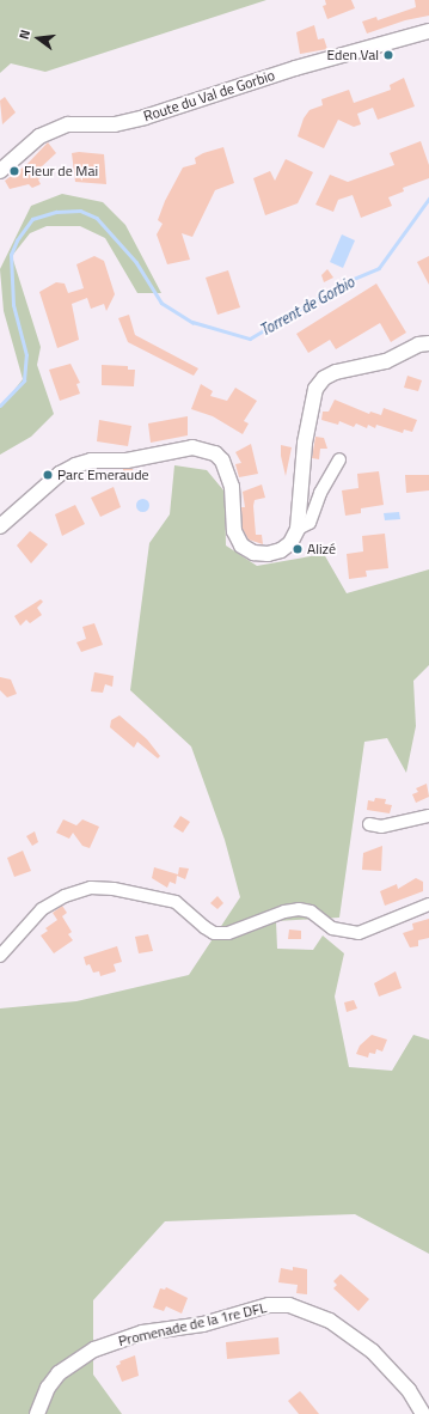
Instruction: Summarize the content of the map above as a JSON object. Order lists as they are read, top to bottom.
{
  "streets": {
    "street": ["Route du Val de Gorbio", "Promenade de la 1re DFL"]
  },
  "water": ["Torrent de Gorbio"],
  "places": [
    "Eden Val",
    "Fleur de Mai",
    "Parc Emeraude",
    "Alizé"
  ],
  "north": "left"
}
